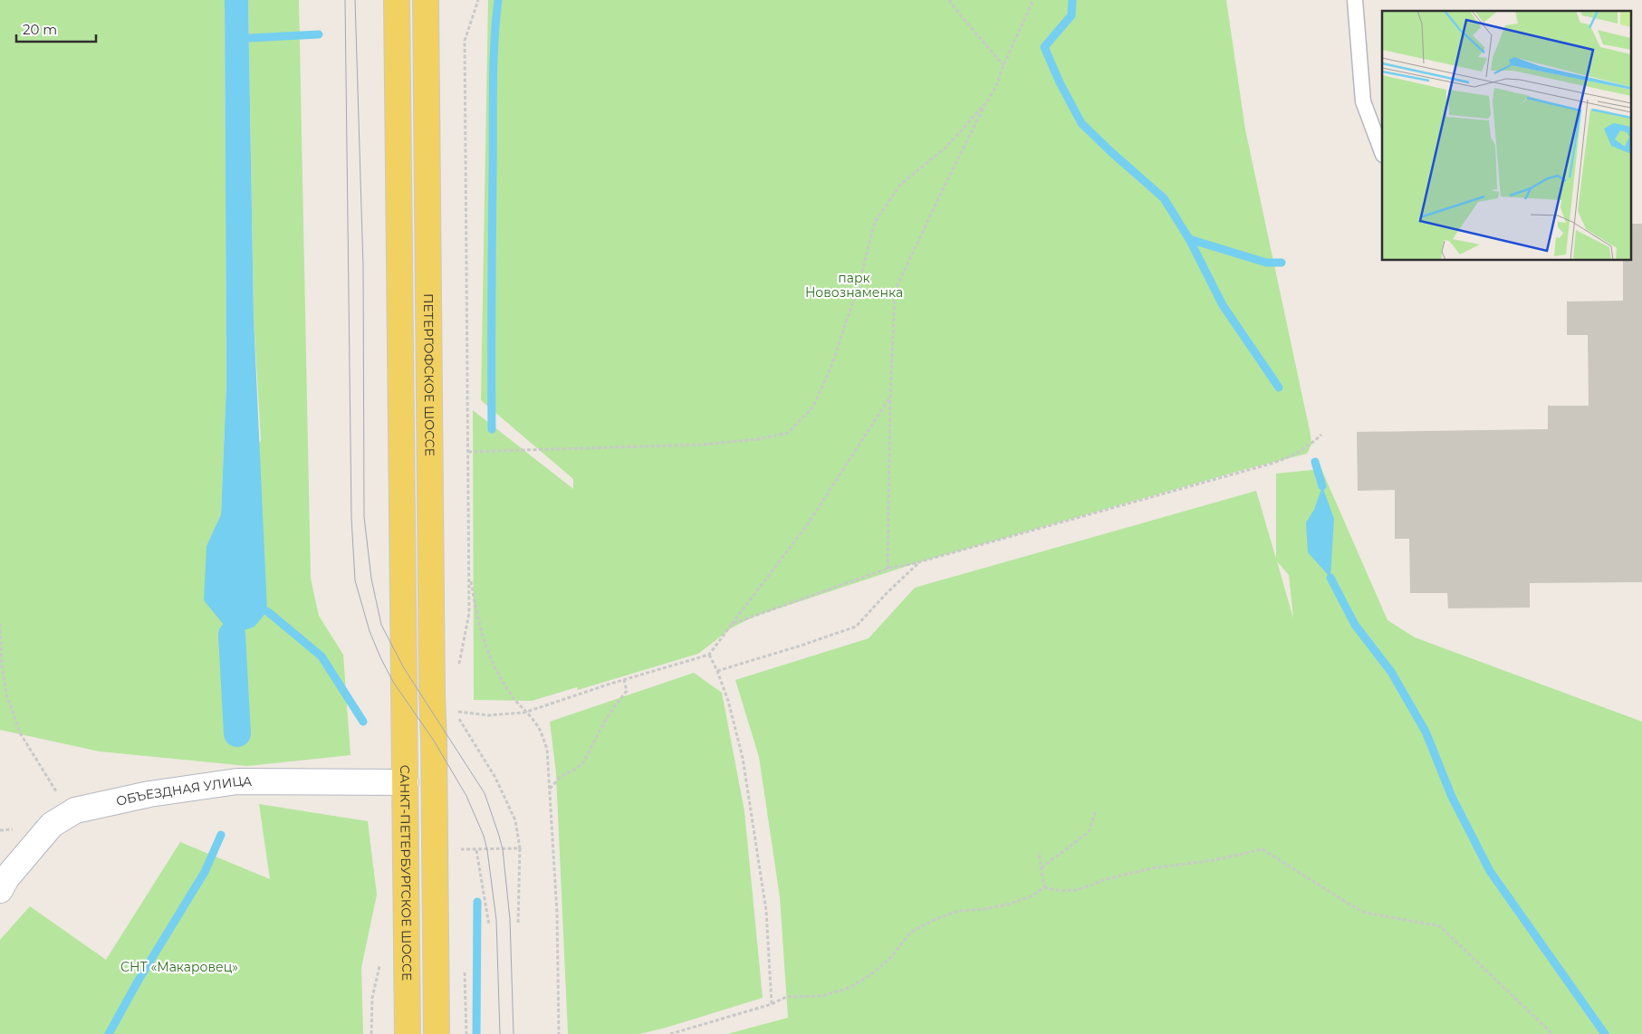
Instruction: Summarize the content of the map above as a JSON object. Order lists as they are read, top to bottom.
{
  "streets": {
    "main road": ["ПЕТЕРГОФСКОЕ ШОССЕ", "САНКТ-ПЕТЕРБУРГСКОЕ ШОССЕ"],
    "street": ["ОБЪЕЗДНАЯ УЛИЦА"]
  },
  "crossings": [
    ["ОБЪЕЗДНАЯ УЛИЦА", "САНКТ-ПЕТЕРБУРГСКОЕ ШОССЕ"]
  ],
  "parks": ["парк Новознаменка", "СНТ «Макаровец»"],
  "scale_bar": "20 m"
}
